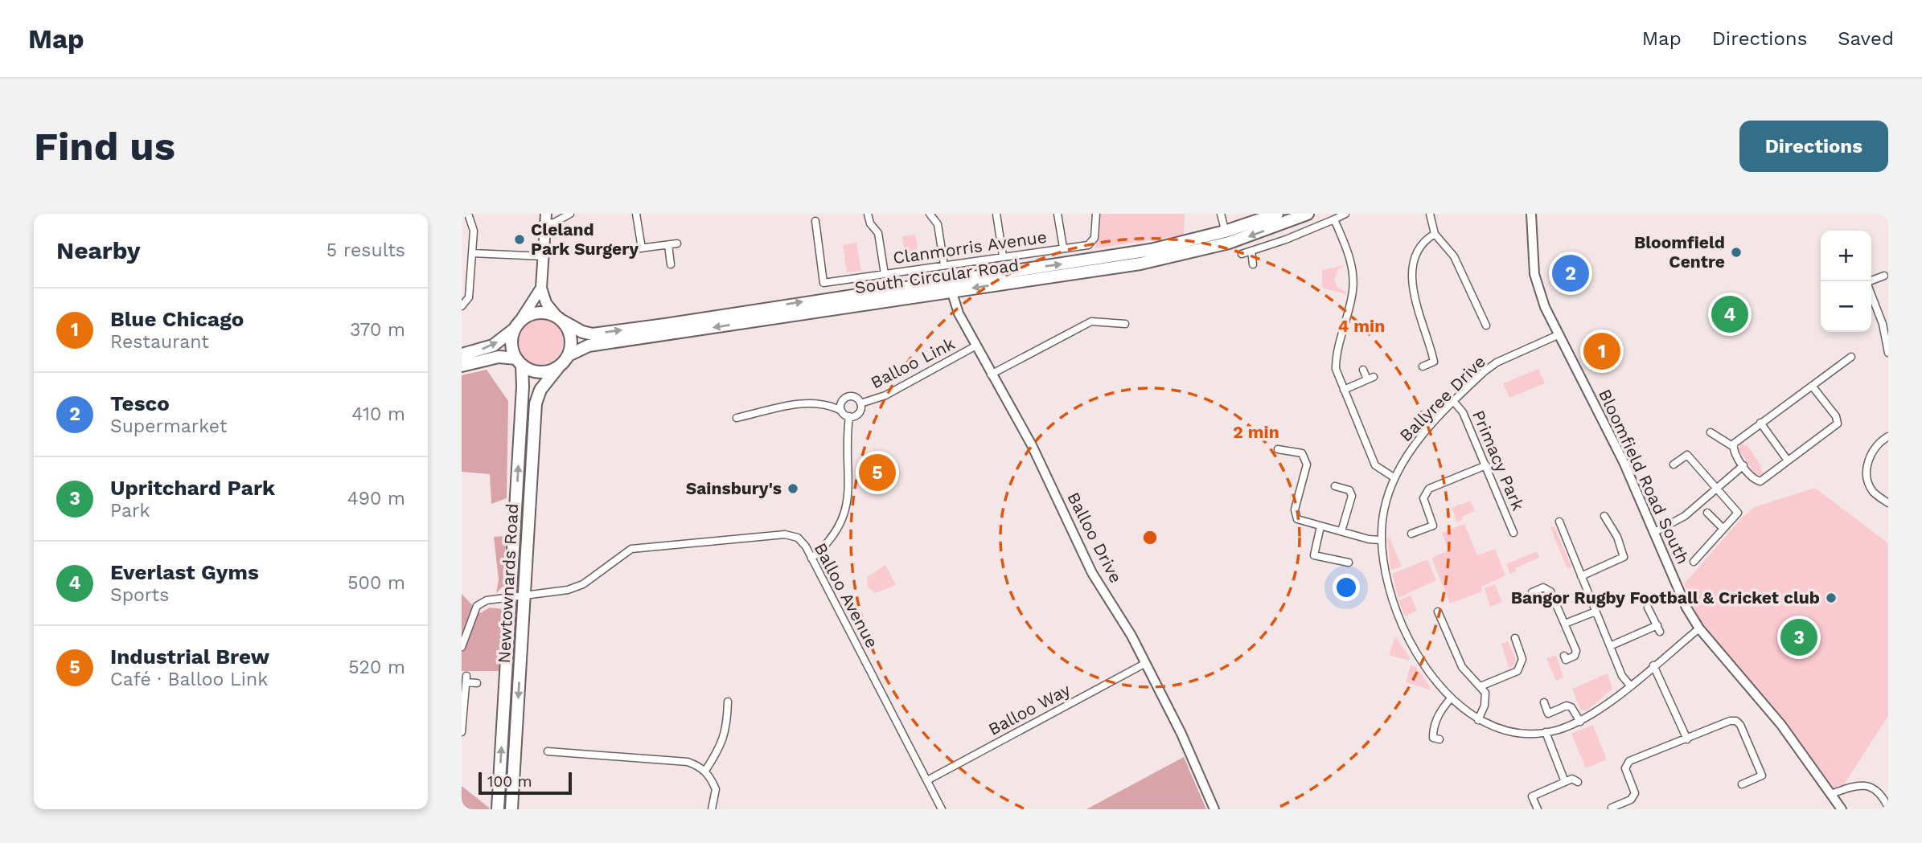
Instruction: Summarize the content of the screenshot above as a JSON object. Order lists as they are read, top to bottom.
{
  "streets": {
    "highway": ["South Circular Road", "Newtownards Road"],
    "street": [
      "Clanmorris Avenue",
      "Balloo Link",
      "Ballyree Drive",
      "Primacy Park",
      "Bloomfield Road South",
      "Balloo Drive",
      "Balloo Avenue",
      "Balloo Way"
    ]
  },
  "crossings": [
    ["South Circular Road", "Balloo Drive"],
    ["South Circular Road", "Newtownards Road"],
    ["Balloo Link", "Balloo Drive"],
    ["Ballyree Drive", "Primacy Park"],
    ["Ballyree Drive", "Bloomfield Road South"],
    ["Balloo Drive", "Balloo Way"],
    ["Newtownards Road", "Balloo Avenue"],
    ["Balloo Avenue", "Balloo Way"]
  ],
  "places": [
    "Cleland Park Surgery",
    "Bloomfield Centre",
    "Sainsbury's",
    "Bangor Rugby Football & Cricket club"
  ],
  "scale_bar": "100 m",
  "page": {
    "header": "Map",
    "nav": ["Map", "Directions", "Saved"],
    "buttons": "Directions",
    "title": "Find us",
    "heading": ["Nearby", "5 results"],
    "map_buttons": ["+", "−"],
    "pins": [
      "2",
      "4",
      "1",
      "5",
      "3"
    ],
    "list": [
      {
        "mark": "1",
        "name": "Blue Chicago",
        "note": "Restaurant",
        "value": "370 m"
      },
      {
        "mark": "2",
        "name": "Tesco",
        "note": "Supermarket",
        "value": "410 m"
      },
      {
        "mark": "3",
        "name": "Upritchard Park",
        "note": "Park",
        "value": "490 m"
      },
      {
        "mark": "4",
        "name": "Everlast Gyms",
        "note": "Sports",
        "value": "500 m"
      },
      {
        "mark": "5",
        "name": "Industrial Brew",
        "note": "Café · Balloo Link",
        "value": "520 m"
      }
    ],
    "scale": "100 m"
  },
  "rings": ["4 min", "2 min"]
}
